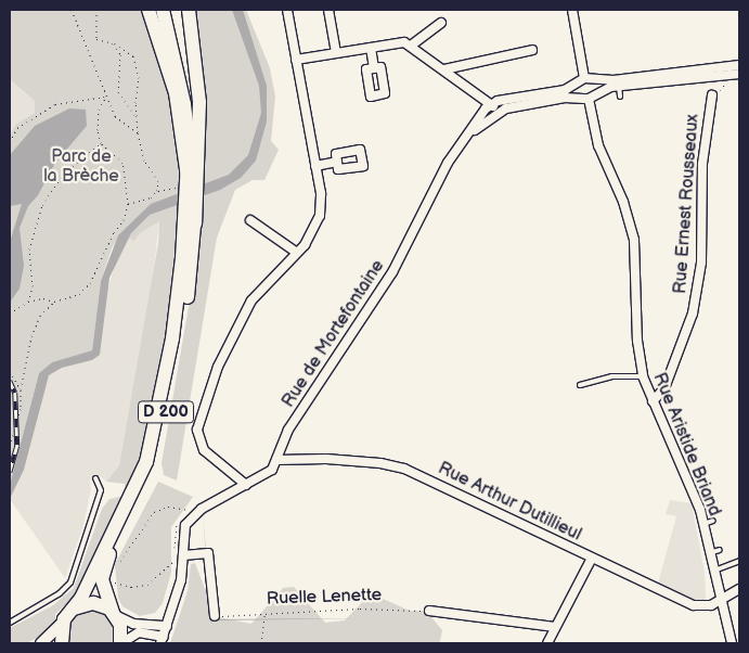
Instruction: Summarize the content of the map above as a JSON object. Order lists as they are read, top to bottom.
{
  "streets": {
    "main road": ["D 200"],
    "street": [
      "Rue Ernest Rousseaux",
      "Rue de Mortefontaine",
      "Rue Aristide Briand",
      "Rue Arthur Dutillieul"
    ],
    "path": ["Ruelle Lenette"]
  },
  "crossings": [
    ["Rue Ernest Rousseaux", "Rue Aristide Briand"],
    ["Rue de Mortefontaine", "Rue Aristide Briand"],
    ["Rue de Mortefontaine", "Rue Arthur Dutillieul"],
    ["Rue Aristide Briand", "Rue Arthur Dutillieul"]
  ],
  "parks": ["Parc de la Brèche"]
}
